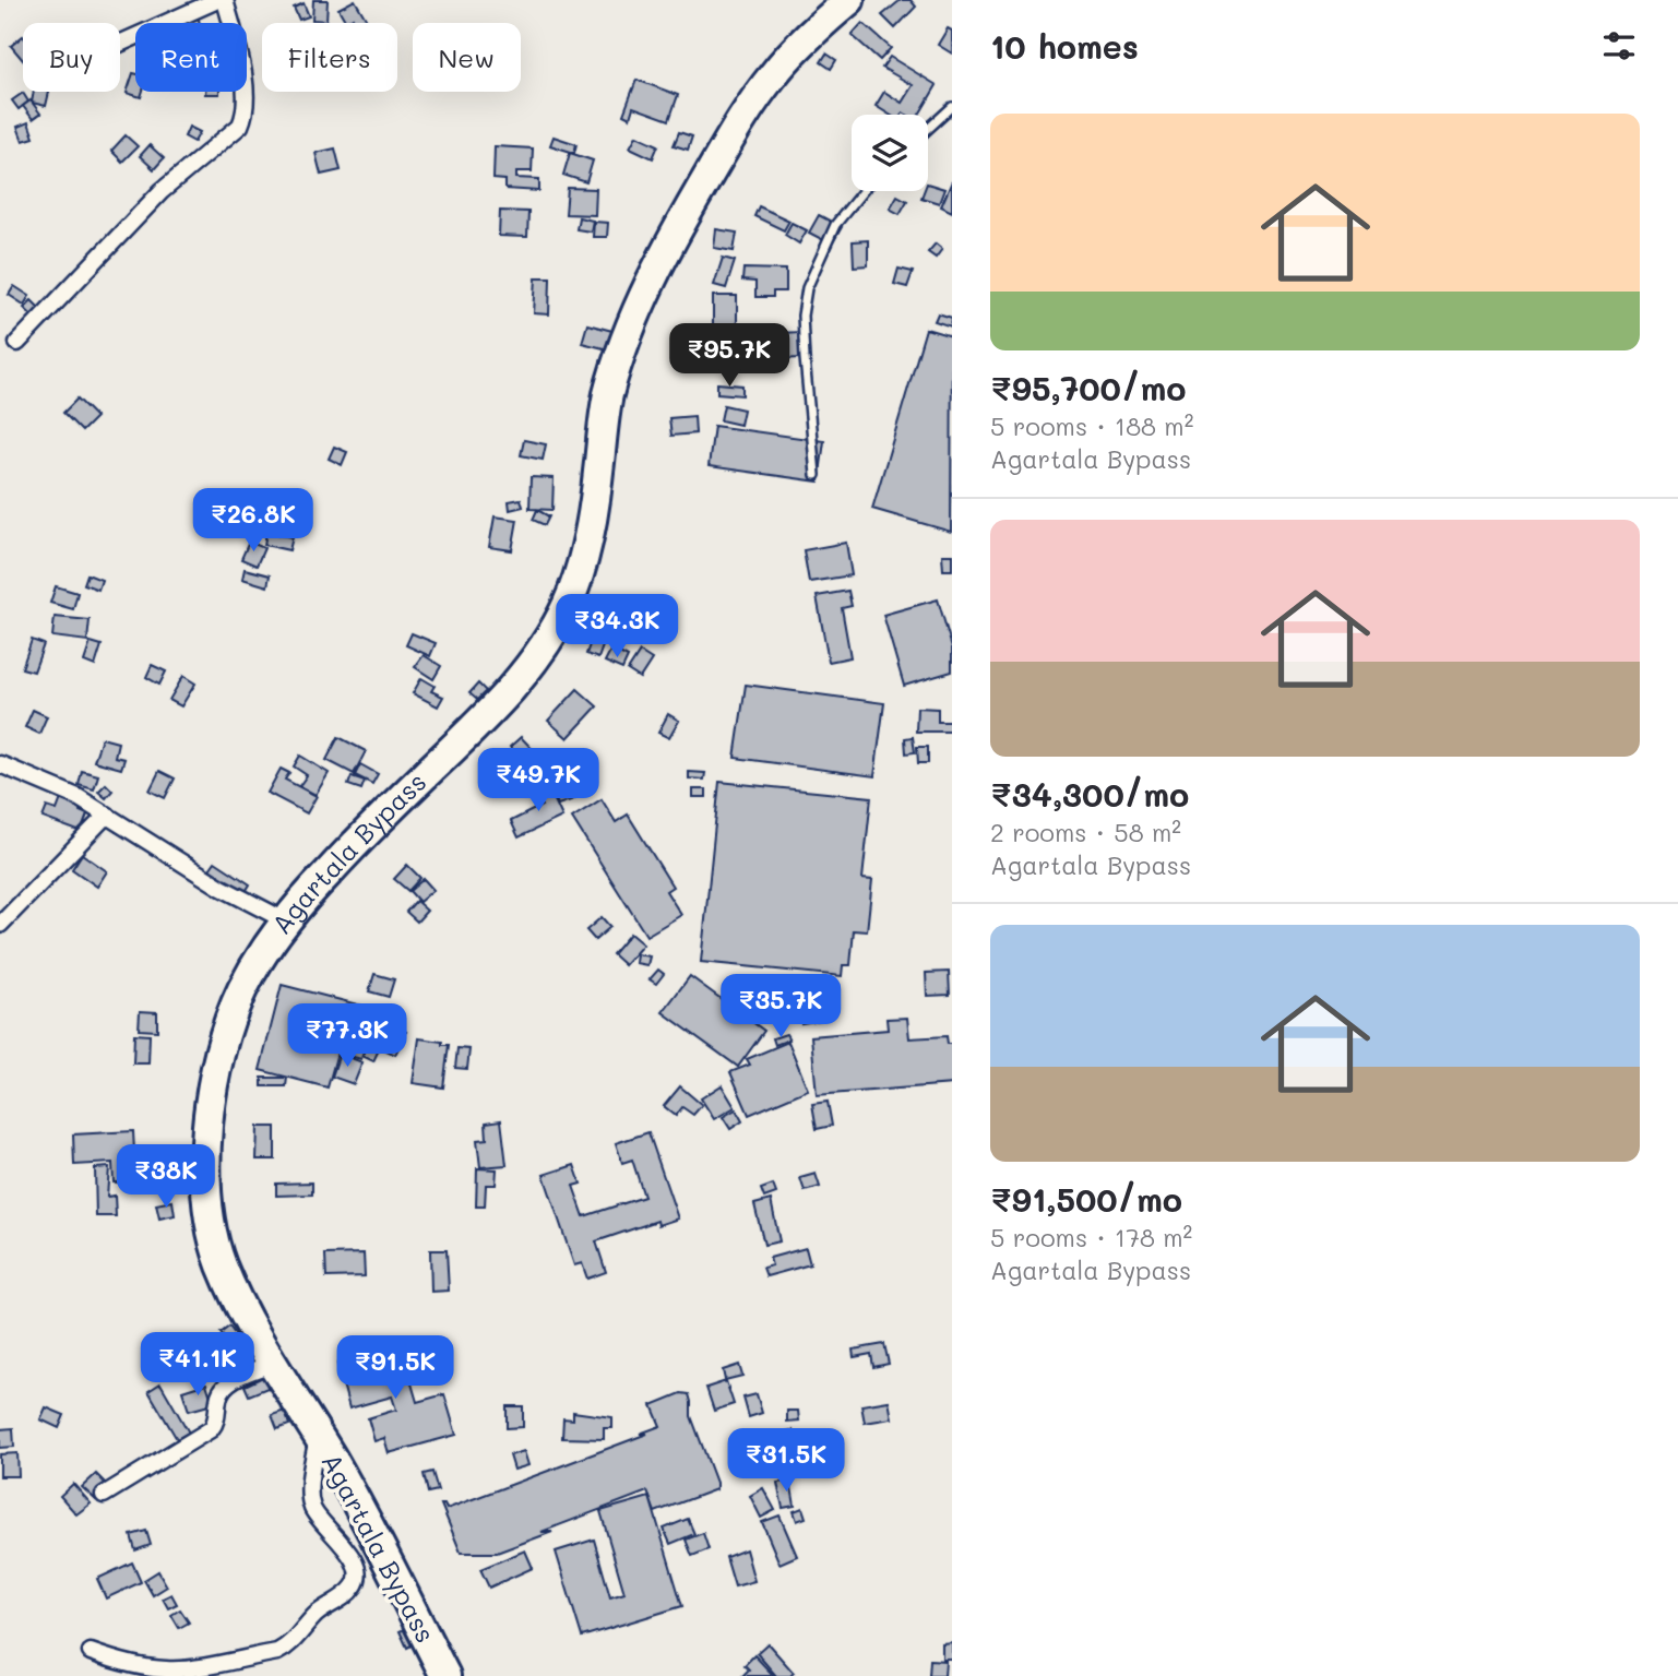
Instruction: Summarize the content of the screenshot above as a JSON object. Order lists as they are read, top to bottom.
{
  "streets": {
    "highway": ["Agartala Bypass"]
  },
  "page": {
    "heading": "10 homes",
    "chip": [
      "Buy",
      "Rent",
      "Filters",
      "New"
    ],
    "list": [
      {
        "name": "₹95,700/mo",
        "note": "5 rooms · 188 m² · Agartala Bypass"
      },
      {
        "name": "₹34,300/mo",
        "note": "2 rooms · 58 m² · Agartala Bypass"
      },
      {
        "name": "₹91,500/mo",
        "note": "5 rooms · 178 m² · Agartala Bypass"
      }
    ],
    "price": [
      "₹95.7K",
      "₹26.8K",
      "₹34.3K",
      "₹49.7K",
      "₹35.7K",
      "₹77.3K",
      "₹38K",
      "₹41.1K",
      "₹91.5K",
      "₹31.5K"
    ]
  }
}
